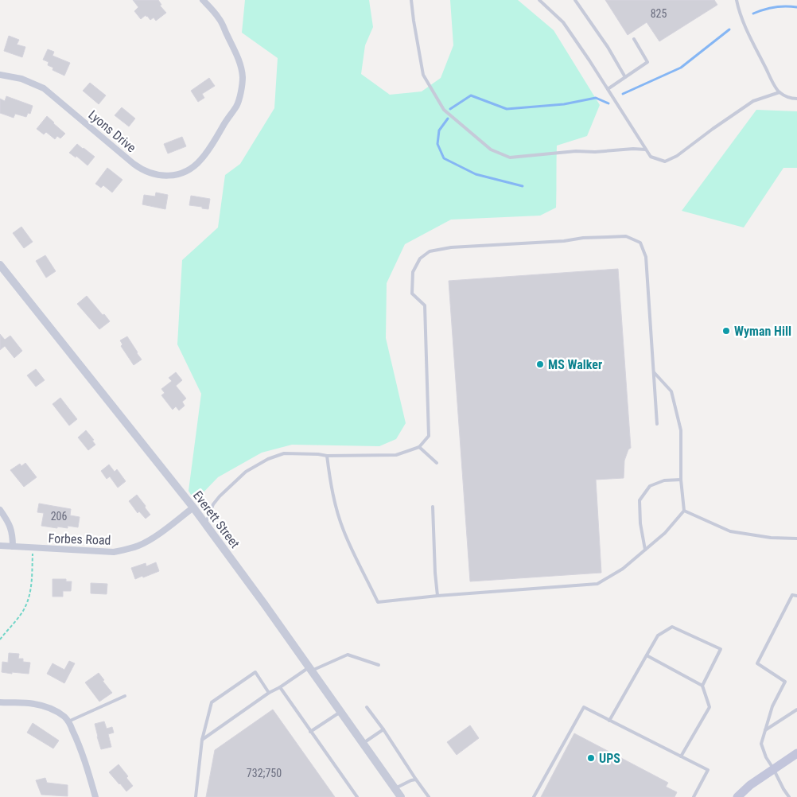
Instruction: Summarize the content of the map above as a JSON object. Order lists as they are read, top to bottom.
{
  "streets": {
    "street": ["Lyons Drive", "Everett Street", "Forbes Road"]
  },
  "crossings": [
    ["Everett Street", "Forbes Road"]
  ],
  "places": ["Wyman Hill", "MS Walker", "UPS"],
  "house_numbers": ["825", "206", "732;750"]
}
